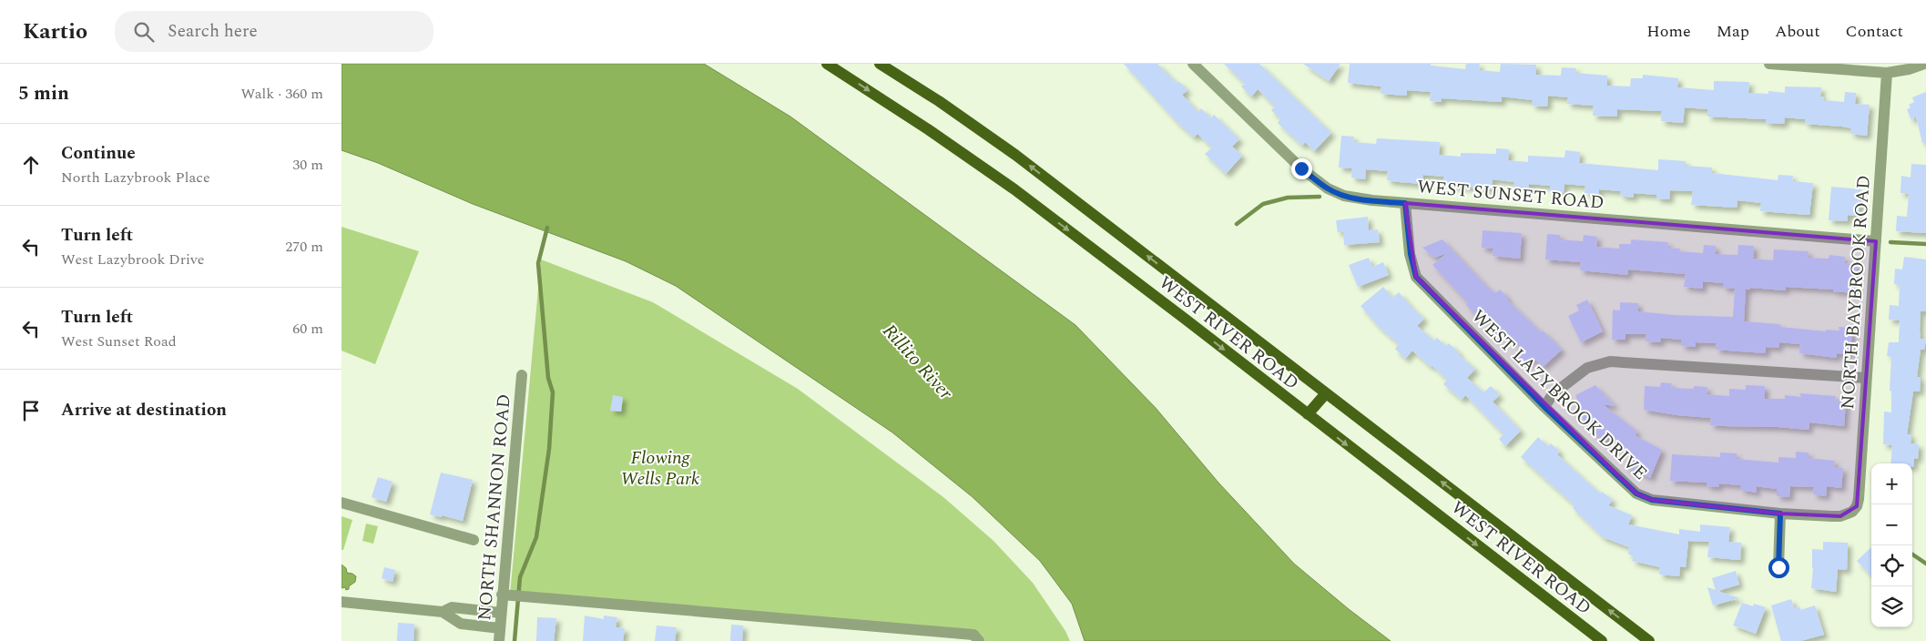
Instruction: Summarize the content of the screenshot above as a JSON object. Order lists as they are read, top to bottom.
{
  "streets": {
    "main road": ["WEST RIVER ROAD"],
    "street": [
      "WEST SUNSET ROAD",
      "NORTH BAYBROOK ROAD",
      "WEST LAZYBROOK DRIVE",
      "NORTH SHANNON ROAD"
    ]
  },
  "crossings": [
    ["WEST SUNSET ROAD", "NORTH BAYBROOK ROAD"],
    ["WEST SUNSET ROAD", "WEST LAZYBROOK DRIVE"],
    ["NORTH BAYBROOK ROAD", "WEST LAZYBROOK DRIVE"]
  ],
  "water": ["Rillito River"],
  "parks": ["Flowing Wells Park"],
  "page": {
    "header": "Kartio",
    "search": "Search here",
    "nav": [
      "Home",
      "Map",
      "About",
      "Contact"
    ],
    "heading": ["5 min", "Walk · 360 m"],
    "list": [
      ["Continue", "North Lazybrook Place", "30 m"],
      ["Turn left", "West Lazybrook Drive", "270 m"],
      ["Turn left", "West Sunset Road", "60 m"],
      "Arrive at destination"
    ],
    "map_buttons": ["+", "−"]
  }
}
